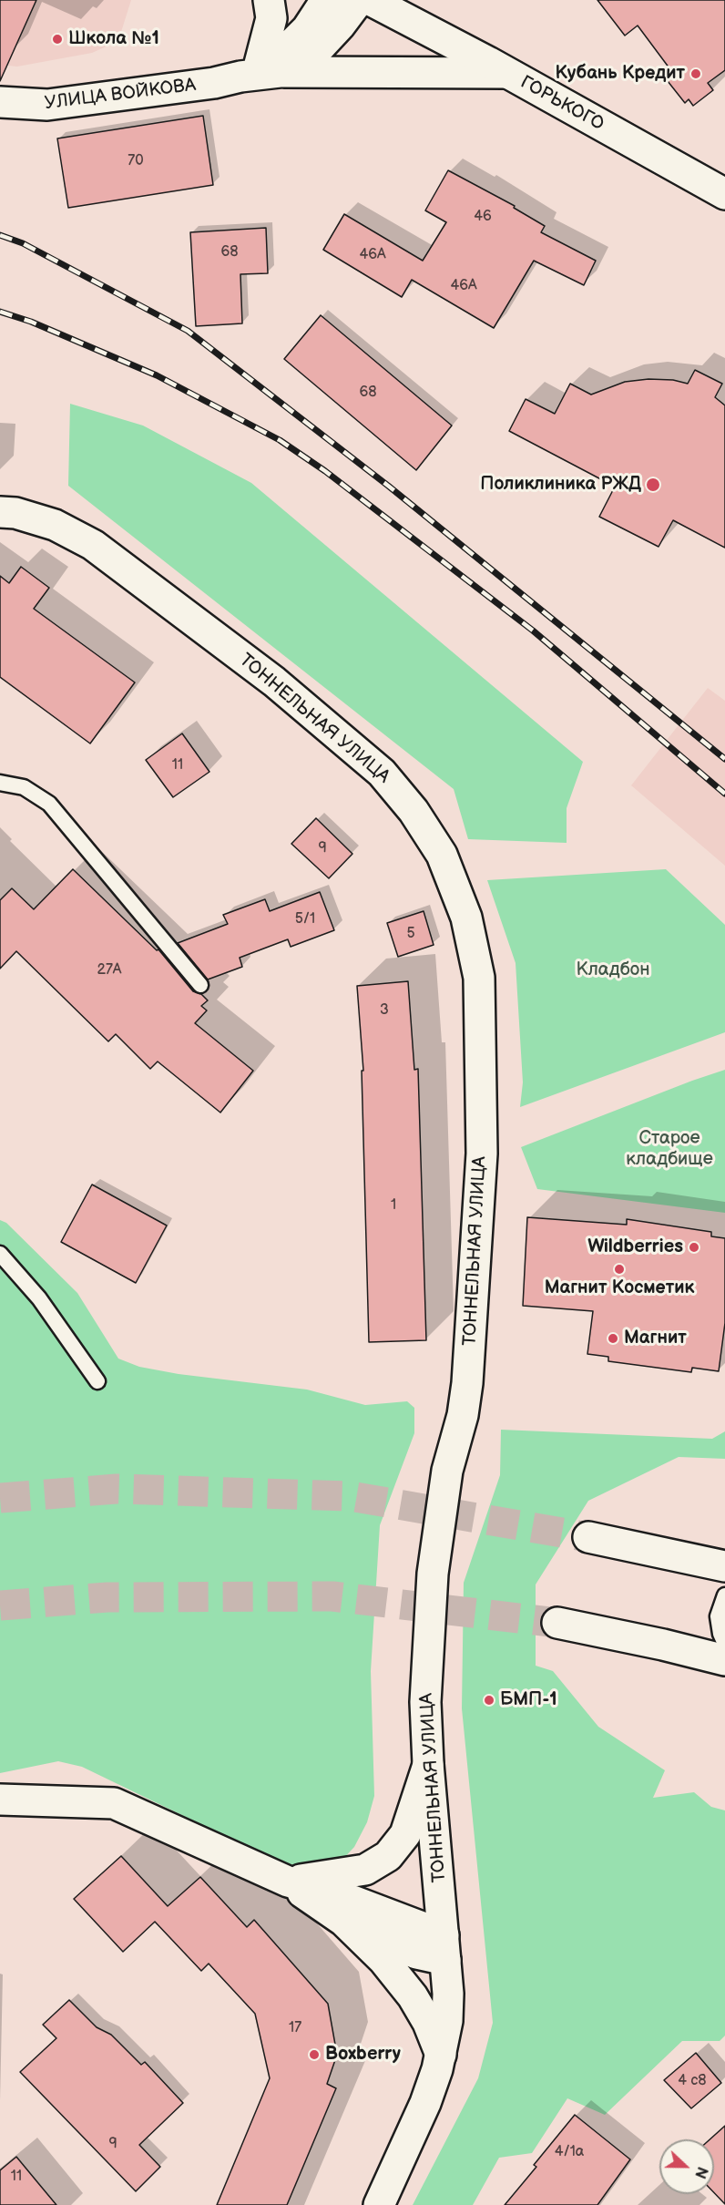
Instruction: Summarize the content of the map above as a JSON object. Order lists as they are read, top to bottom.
{
  "streets": {
    "main road": ["УЛИЦА ВОЙКОВА", "ГОРЬКОГО", "ТОННЕЛЬНАЯ УЛИЦА"]
  },
  "parks": ["Кладбон", "Старое кладбище"],
  "places": [
    "Школа №1",
    "Кубань Кредит",
    "Поликлиника РЖД",
    "Wildberries",
    "Магнит Косметик",
    "Магнит",
    "БМП-1",
    "Boxberry"
  ],
  "house_numbers": [
    "70",
    "46",
    "68",
    "46А",
    "46А",
    "68",
    "11",
    "9",
    "5/1",
    "5",
    "27А",
    "3",
    "1",
    "17",
    "4 с8",
    "9",
    "4/1а",
    "11"
  ],
  "north": "right"
}
